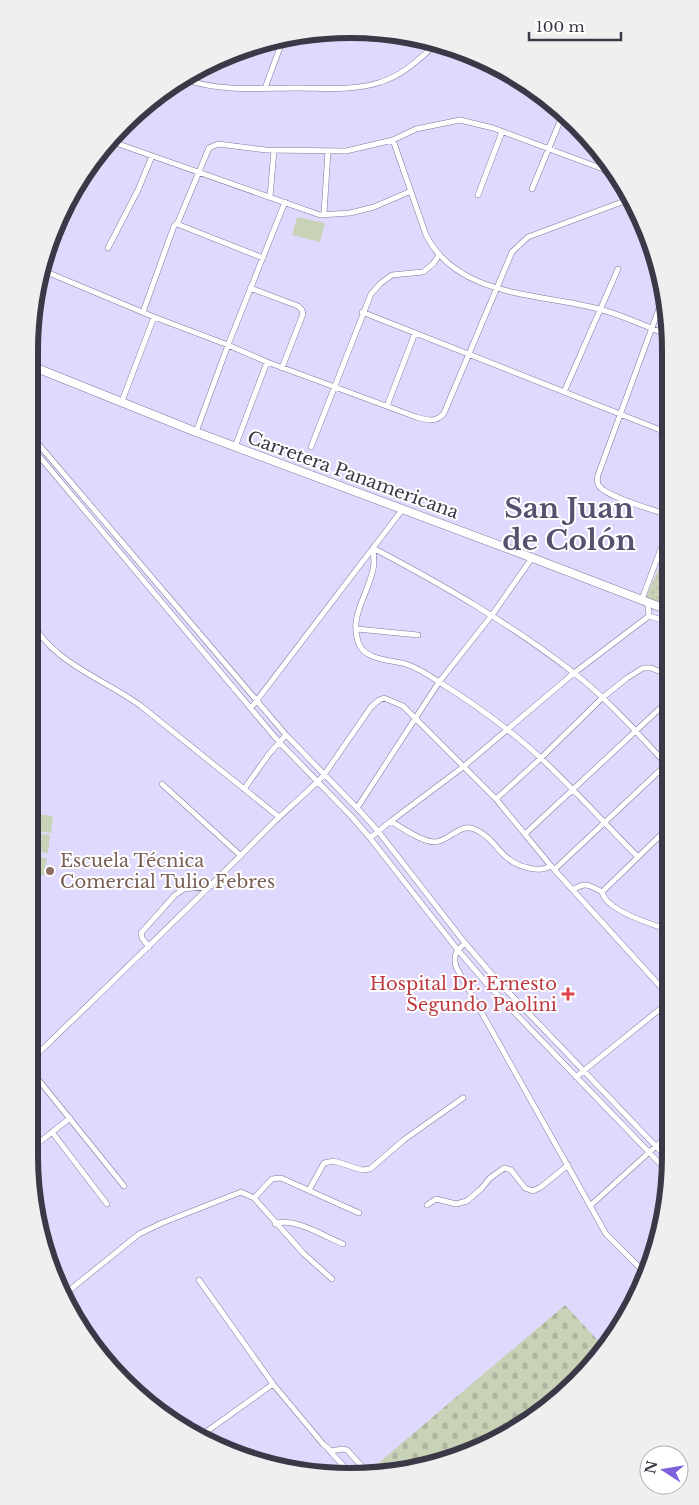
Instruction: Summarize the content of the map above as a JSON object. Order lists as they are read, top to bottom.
{
  "streets": {
    "main road": ["Carretera Panamericana"]
  },
  "districts": ["San Juan de Colón"],
  "places": {
    "other": ["Escuela Técnica Comercial Tulio Febres"],
    "health": ["Hospital Dr. Ernesto Segundo Paolini"]
  },
  "scale_bar": "100 m",
  "north": "left"
}
